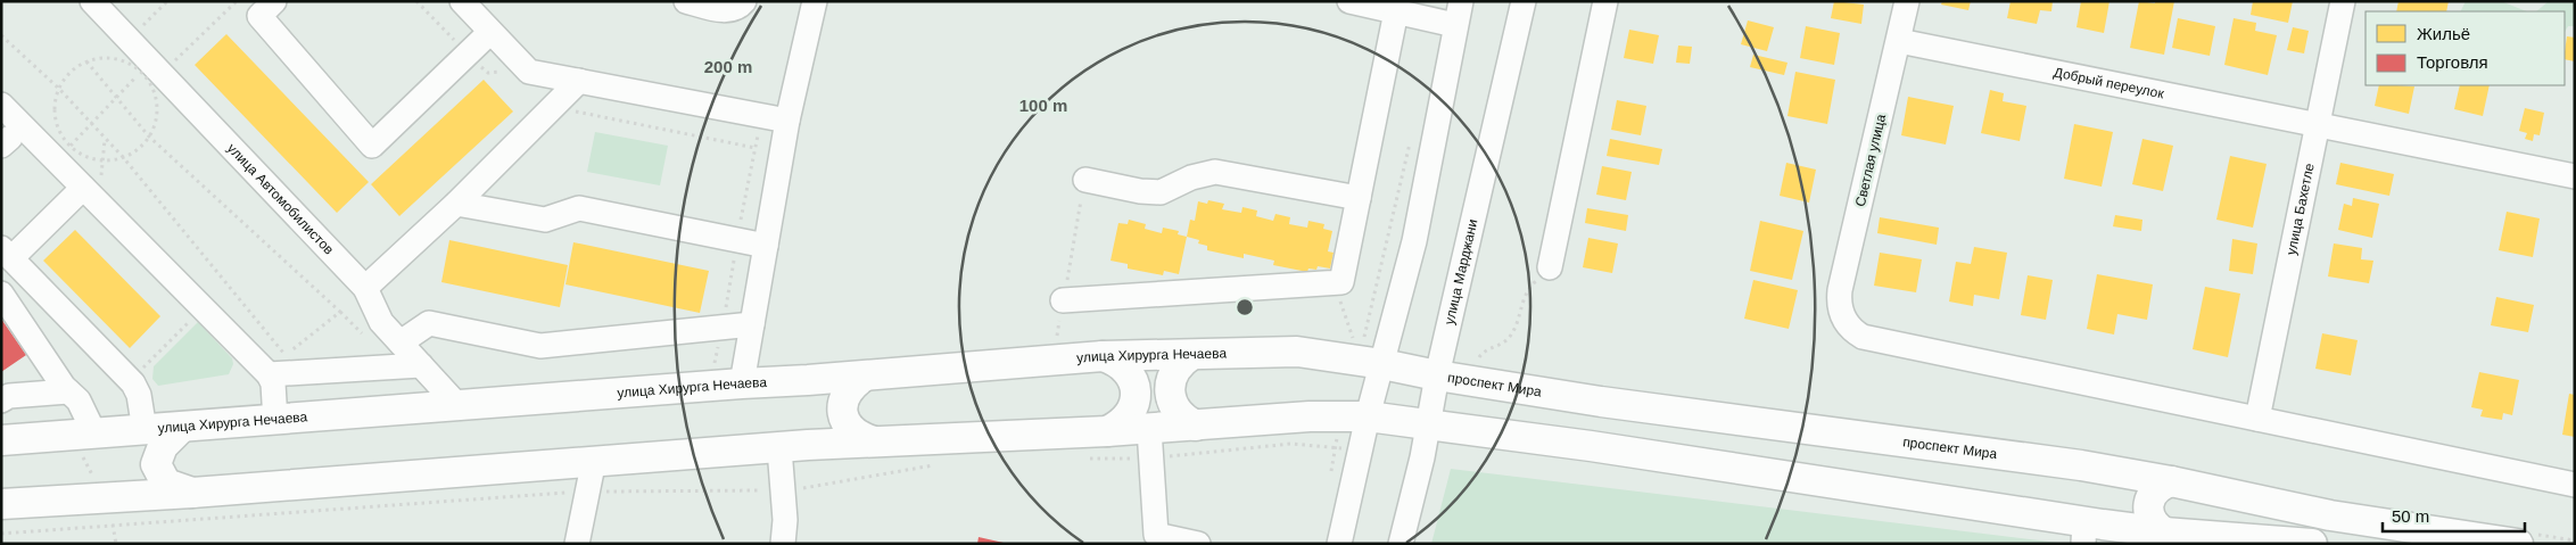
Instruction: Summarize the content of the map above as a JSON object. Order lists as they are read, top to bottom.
{
  "streets": {
    "main road": ["улица Хирурга Нечаева", "проспект Мира"],
    "street": [
      "Добрый переулок",
      "Светлая улица",
      "улица Автомобилистов",
      "улица Бахетле",
      "улица Марджани"
    ]
  },
  "crossings": [
    ["Добрый переулок", "Светлая улица"],
    ["Добрый переулок", "улица Бахетле"],
    ["Светлая улица", "улица Бахетле"],
    ["улица Автомобилистов", "улица Хирурга Нечаева"],
    ["улица Марджани", "проспект Мира"],
    ["улица Хирурга Нечаева", "проспект Мира"]
  ],
  "legend": ["Жильё", "Торговля"],
  "scale_bar": "50 m",
  "rings": ["200 m", "100 m"]
}
